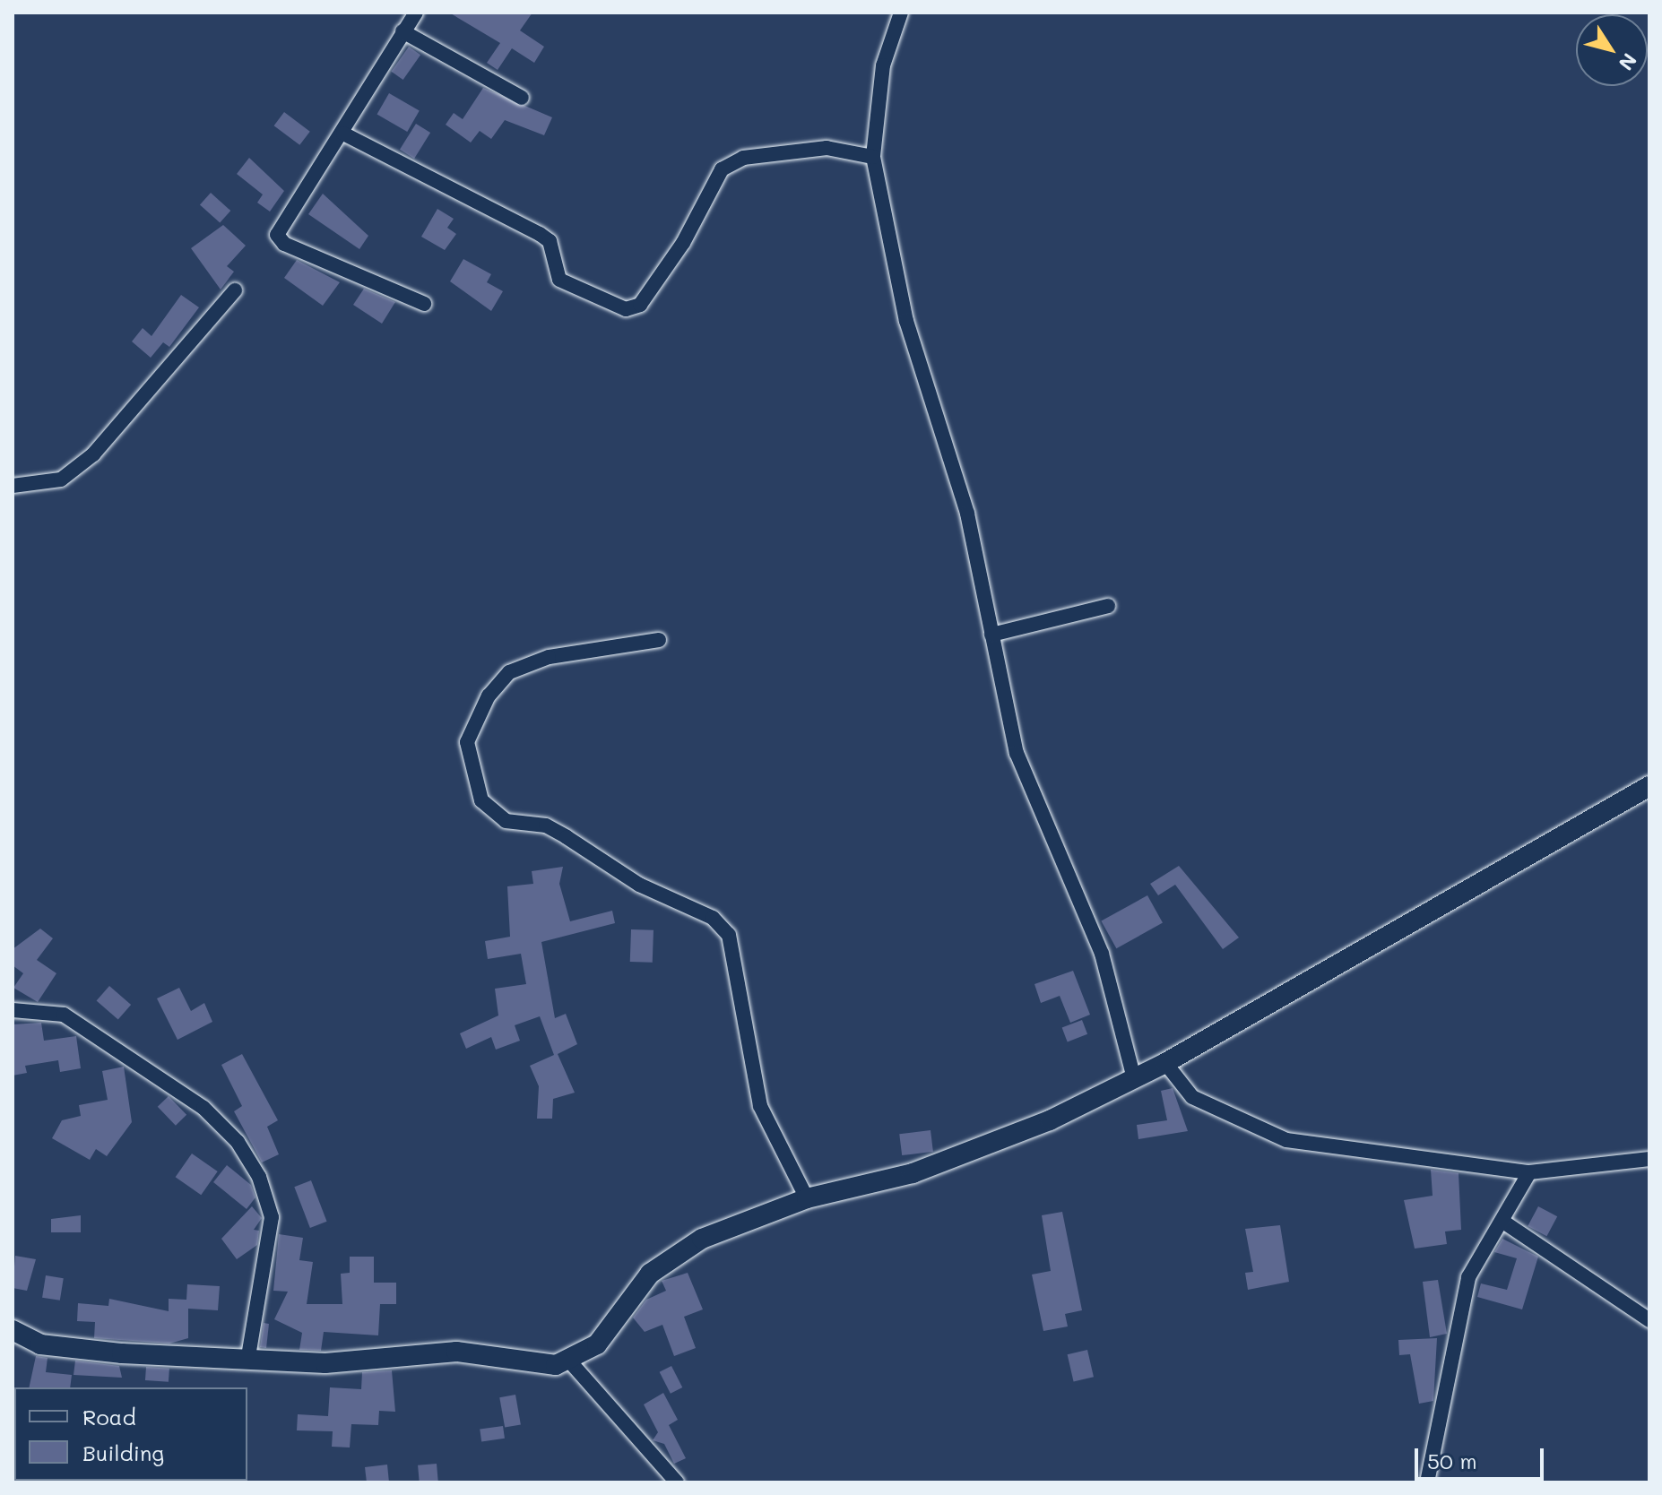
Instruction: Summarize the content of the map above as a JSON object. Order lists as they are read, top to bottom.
{
  "legend": ["Road", "Building"],
  "scale_bar": "50 m",
  "north": "bottom right"
}
